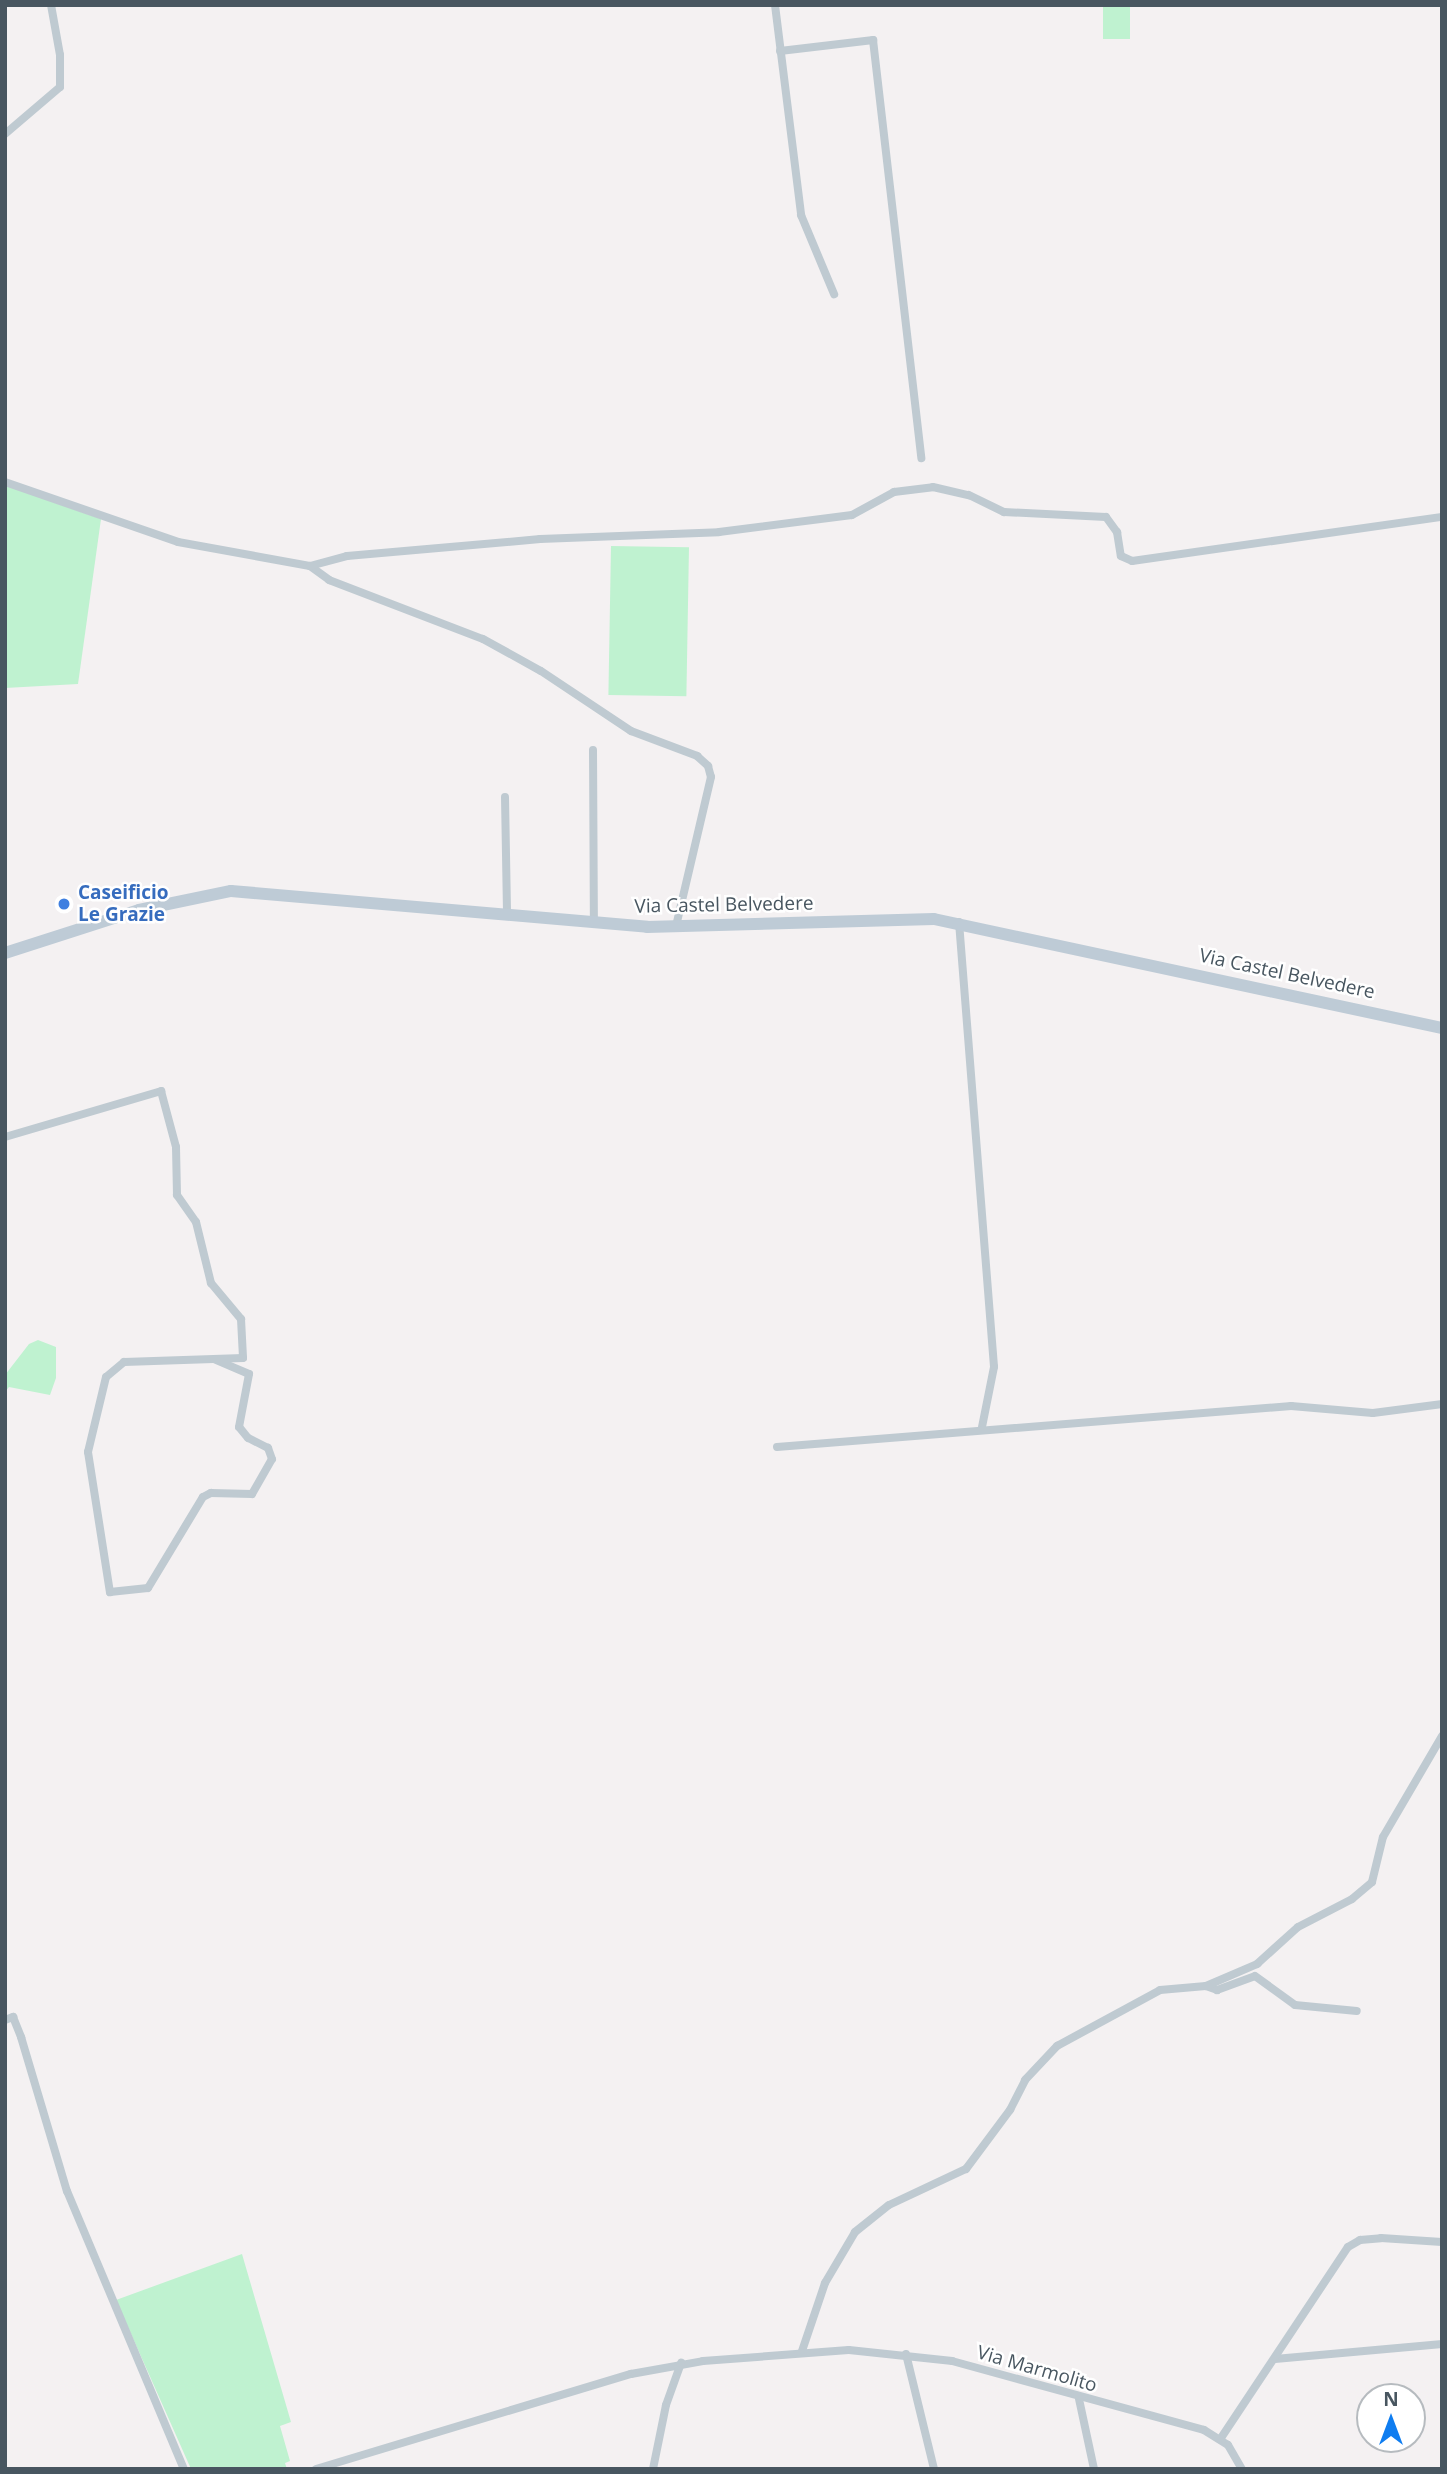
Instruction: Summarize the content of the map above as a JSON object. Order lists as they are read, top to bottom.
{
  "streets": {
    "street": ["Via Castel Belvedere", "Via Marmolito"]
  },
  "places": ["Caseificio Le Grazie"],
  "north": "top"
}
